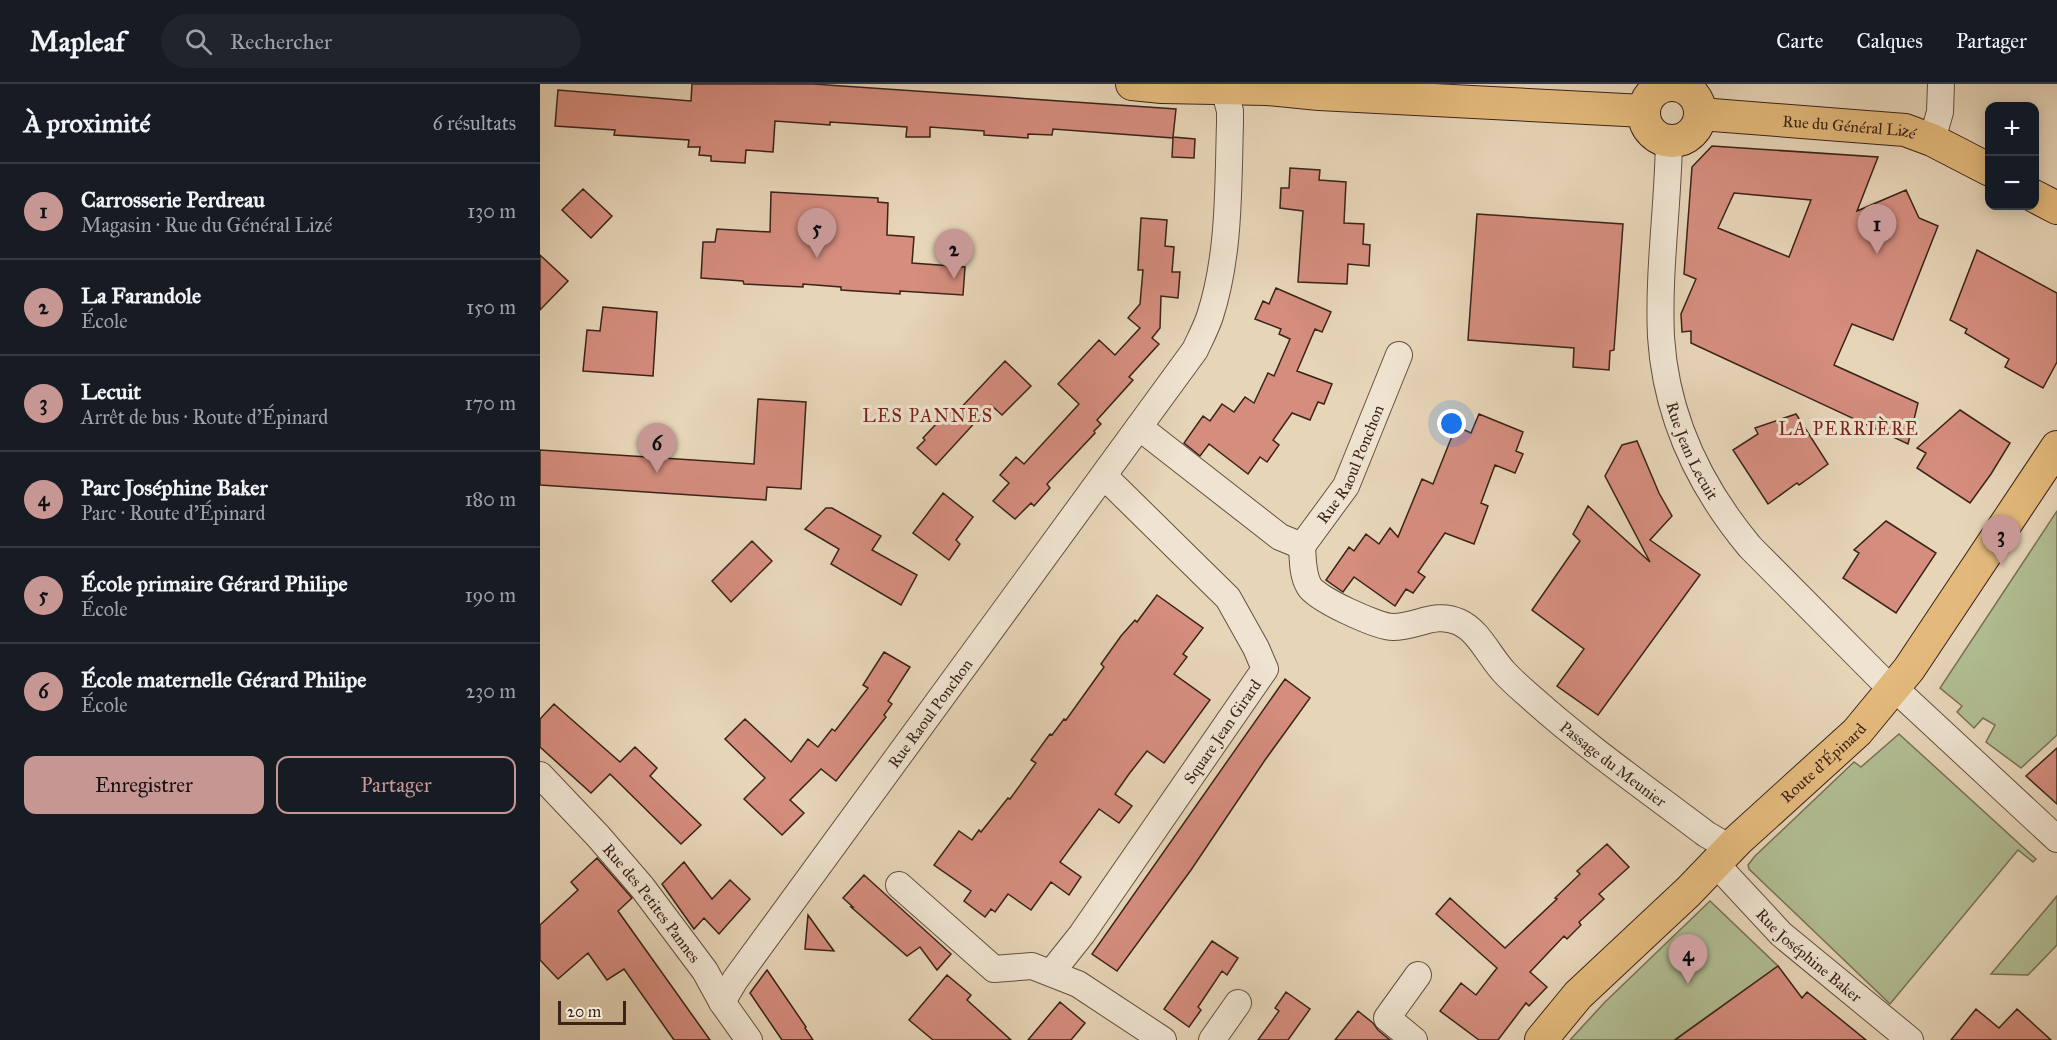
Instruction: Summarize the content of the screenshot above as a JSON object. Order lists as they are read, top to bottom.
{
  "streets": {
    "main road": ["Rue du Général Lizé", "Route d'Épinard"],
    "street": [
      "Rue Jean Lecuit",
      "Rue Raoul Ponchon",
      "Square Jean Girard",
      "Passage du Meunier",
      "Rue des Petites Pannes",
      "Rue Joséphine Baker"
    ]
  },
  "crossings": [
    ["Rue du Général Lizé", "Rue Jean Lecuit"],
    ["Rue Jean Lecuit", "Route d'Épinard"],
    ["Rue Raoul Ponchon", "Square Jean Girard"],
    ["Rue Raoul Ponchon", "Passage du Meunier"],
    ["Rue Raoul Ponchon", "Rue des Petites Pannes"],
    ["Route d'Épinard", "Passage du Meunier"],
    ["Route d'Épinard", "Rue Joséphine Baker"],
    ["Passage du Meunier", "Rue Joséphine Baker"]
  ],
  "districts": ["LES PANNES", "LA PERRIÈRE"],
  "scale_bar": "20 m",
  "page": {
    "header": "Mapleaf",
    "search": "Rechercher",
    "nav": ["Carte", "Calques", "Partager"],
    "heading": ["À proximité", "6 résultats"],
    "map_buttons": ["+", "−"],
    "list": [
      {
        "mark": "1",
        "name": "Carrosserie Perdreau",
        "note": "Magasin · Rue du Général Lizé",
        "value": "130 m"
      },
      {
        "mark": "2",
        "name": "La Farandole",
        "note": "École",
        "value": "150 m"
      },
      {
        "mark": "3",
        "name": "Lecuit",
        "note": "Arrêt de bus · Route d'Épinard",
        "value": "170 m"
      },
      {
        "mark": "4",
        "name": "Parc Joséphine Baker",
        "note": "Parc · Route d'Épinard",
        "value": "180 m"
      },
      {
        "mark": "5",
        "name": "École primaire Gérard Philipe",
        "note": "École",
        "value": "190 m"
      },
      {
        "mark": "6",
        "name": "École maternelle Gérard Philipe",
        "note": "École",
        "value": "230 m"
      }
    ],
    "pins": [
      "1",
      "5",
      "2",
      "6",
      "3",
      "4"
    ],
    "buttons": ["Enregistrer", "Partager"],
    "scale": "20 m"
  }
}
